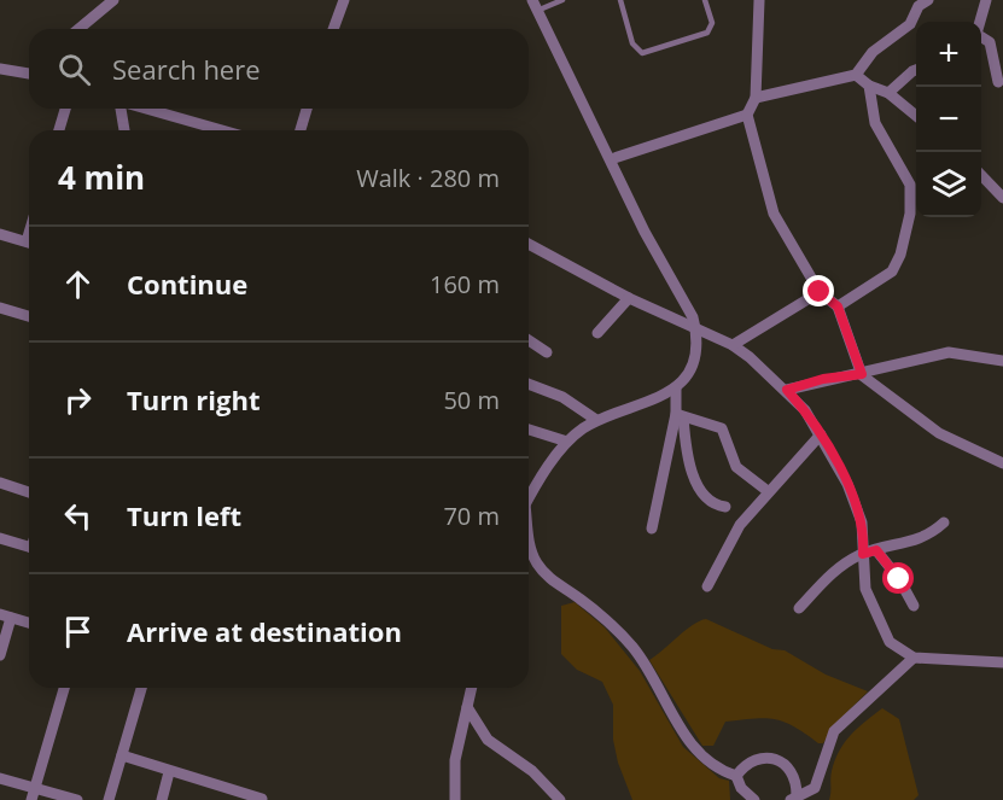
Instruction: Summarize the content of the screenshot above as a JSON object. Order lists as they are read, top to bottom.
{
  "page": {
    "map_buttons": ["+", "−"],
    "search": "Search here",
    "heading": ["4 min", "Walk · 280 m"],
    "list": [
      ["Continue", "160 m"],
      ["Turn right", "50 m"],
      ["Turn left", "70 m"],
      "Arrive at destination"
    ]
  }
}
